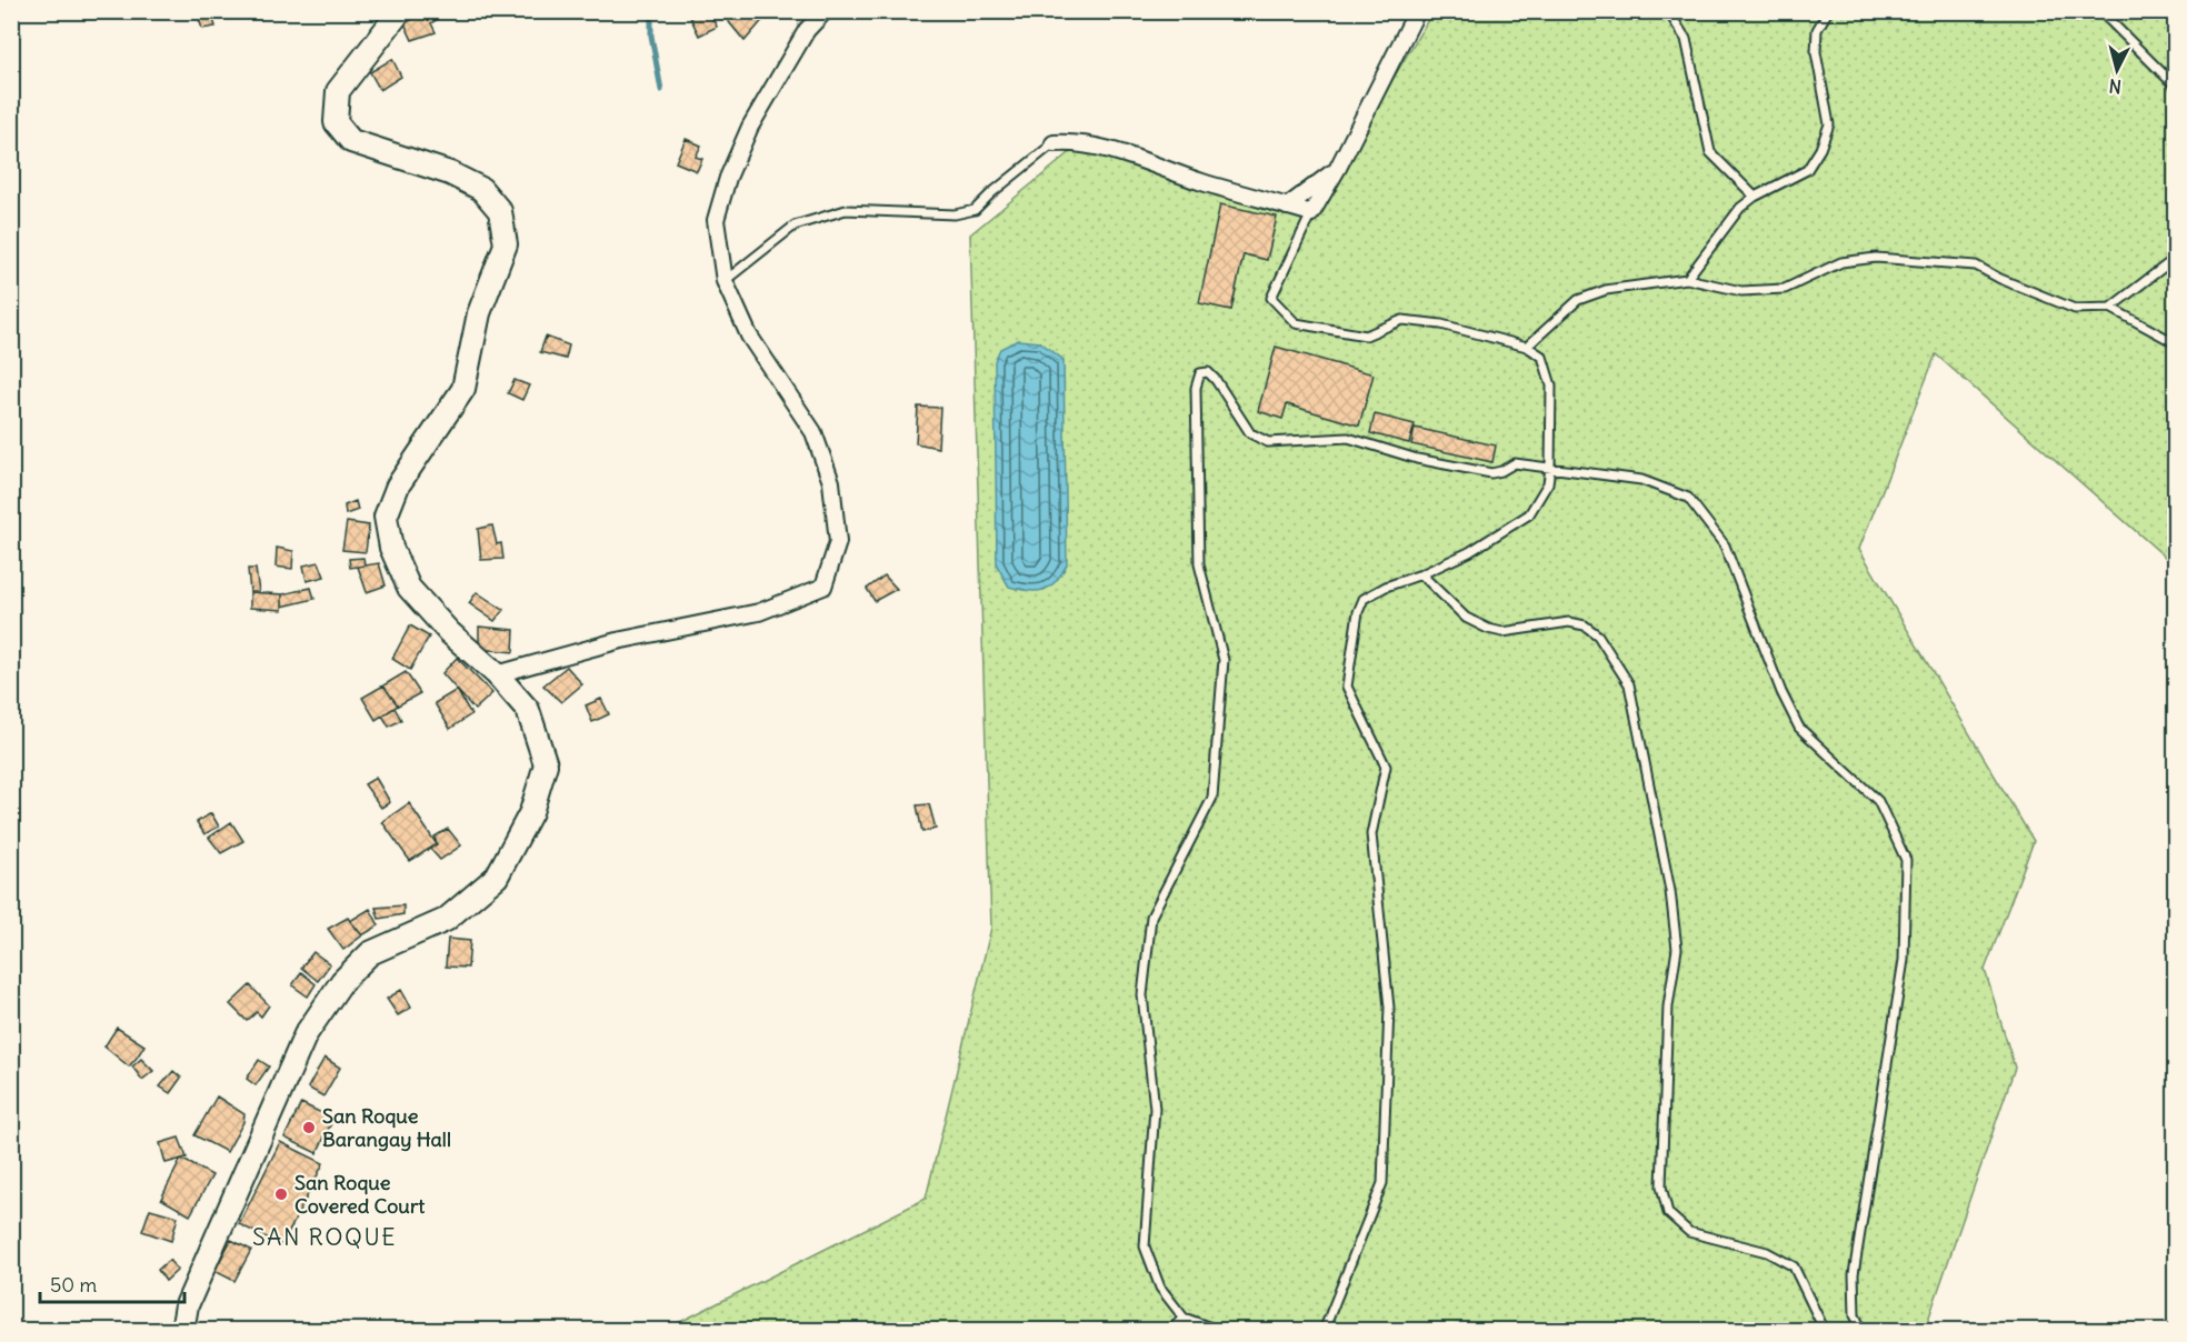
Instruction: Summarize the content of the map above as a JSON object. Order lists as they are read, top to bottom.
{
  "districts": ["SAN ROQUE"],
  "places": ["San Roque Barangay Hall", "San Roque Covered Court"],
  "scale_bar": "50 m",
  "north": "bottom"
}
